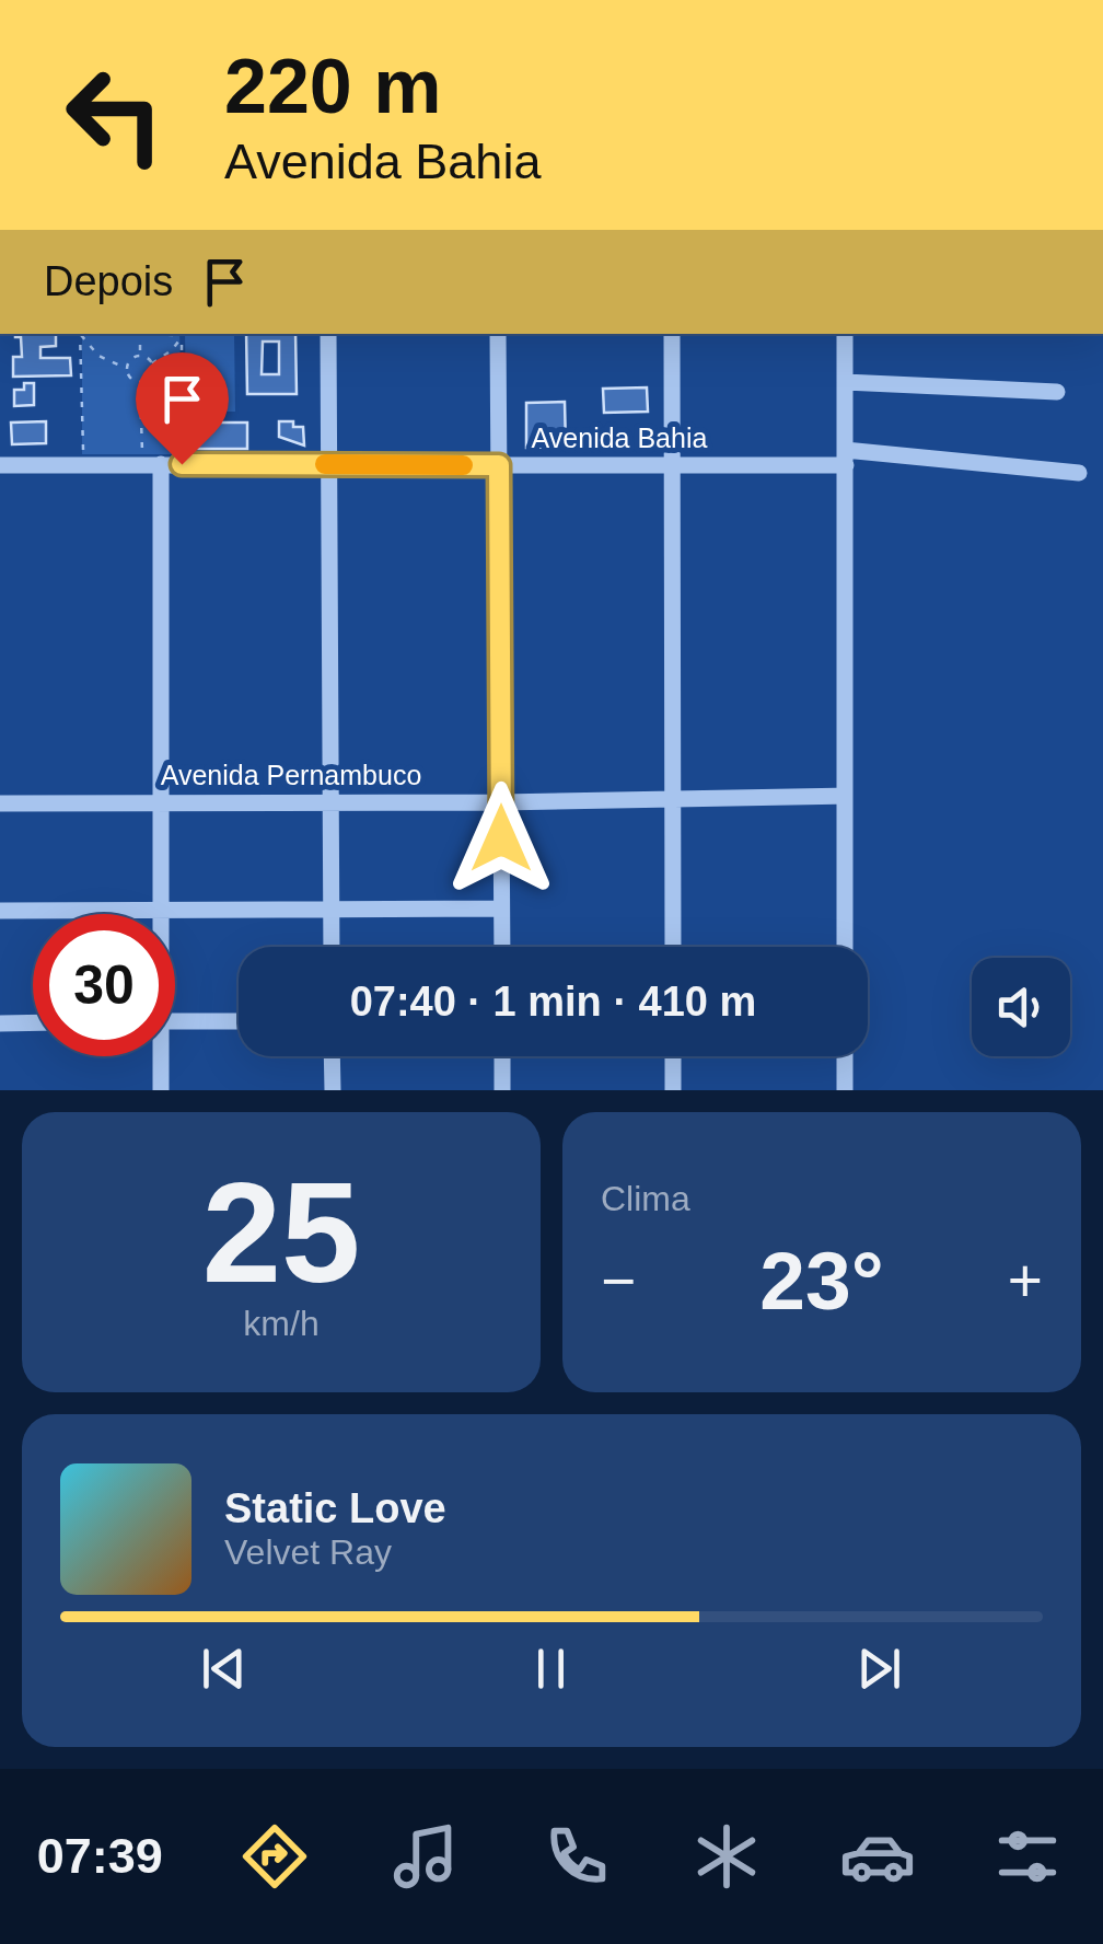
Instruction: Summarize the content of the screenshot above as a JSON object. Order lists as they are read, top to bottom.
{
  "streets": {
    "street": ["Avenida Bahia", "Avenida Pernambuco"]
  },
  "page": {
    "turn": ["220 m", "Avenida Bahia"],
    "then": "Depois",
    "limit": "30",
    "trip": "07:40 · 1 min · 410 m",
    "tile": [
      ["25", "km/h"],
      "Clima"
    ],
    "heat": ["−", "23°", "+"],
    "song": ["Static Love", "Velvet Ray"],
    "tabs": "07:39"
  }
}
